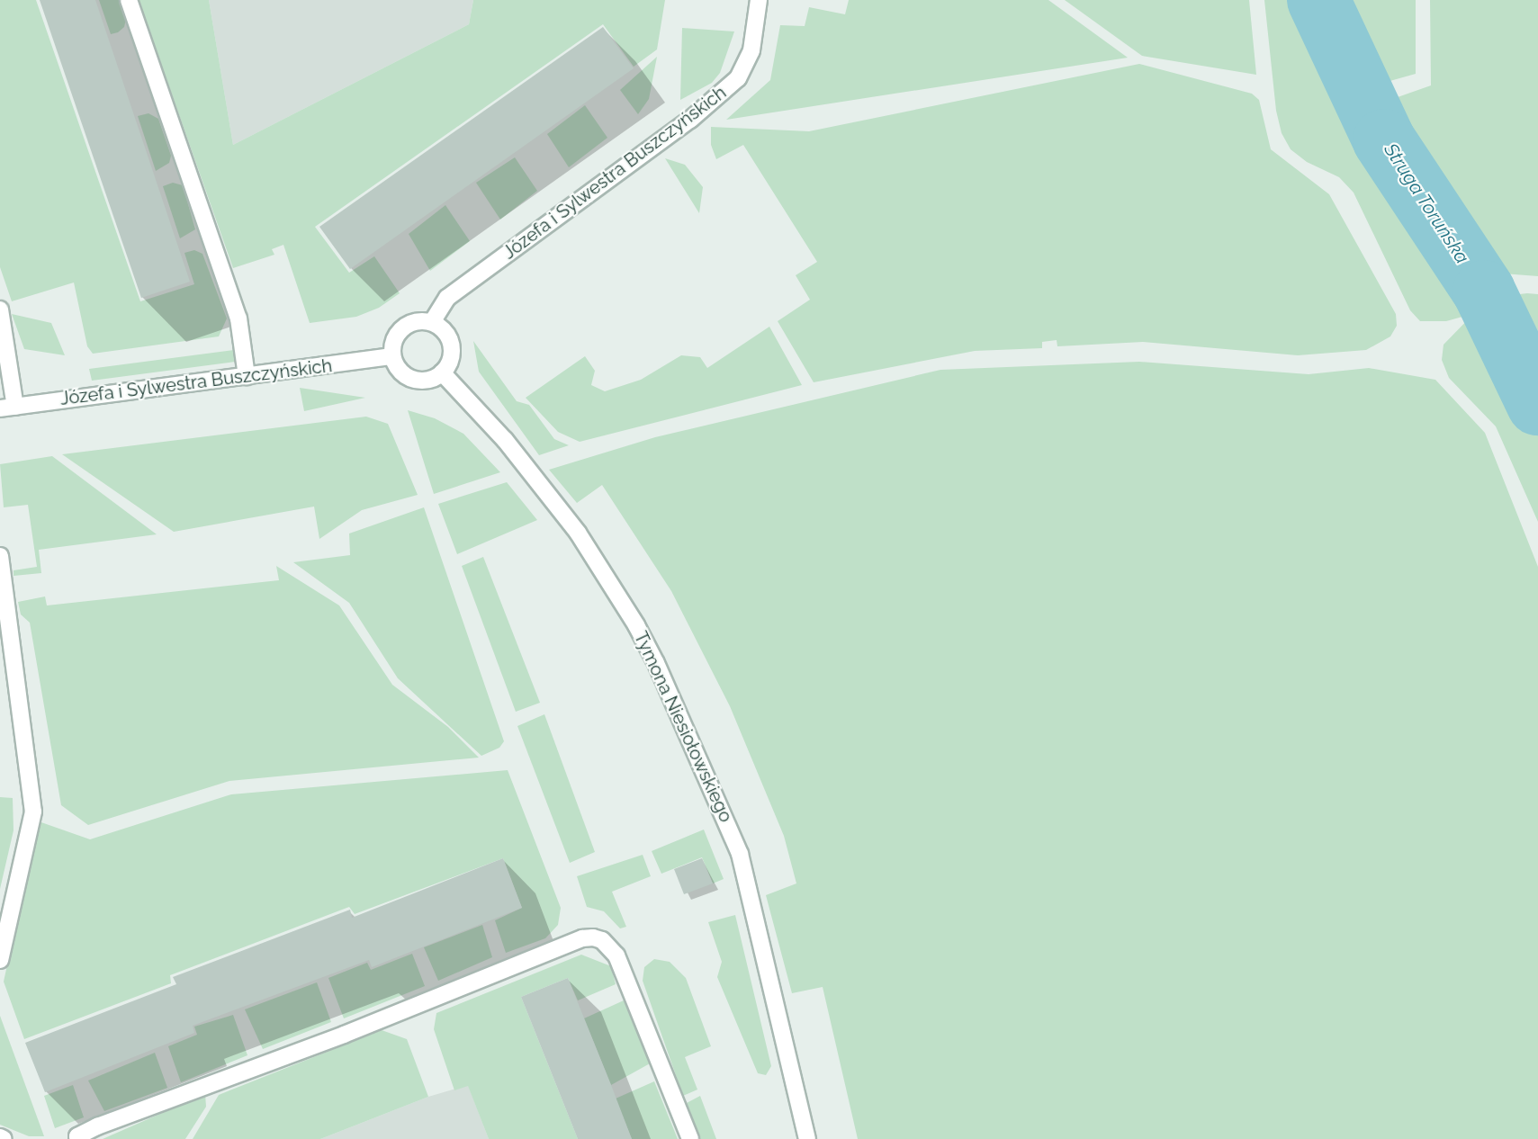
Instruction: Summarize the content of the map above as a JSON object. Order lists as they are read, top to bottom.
{
  "streets": {
    "street": ["Józefa i Sylwestra Buszczyńskich", "Tymona Niesiołowskiego"]
  },
  "crossings": [
    ["Józefa i Sylwestra Buszczyńskich", "Tymona Niesiołowskiego"]
  ],
  "water": ["Struga Toruńska"]
}
